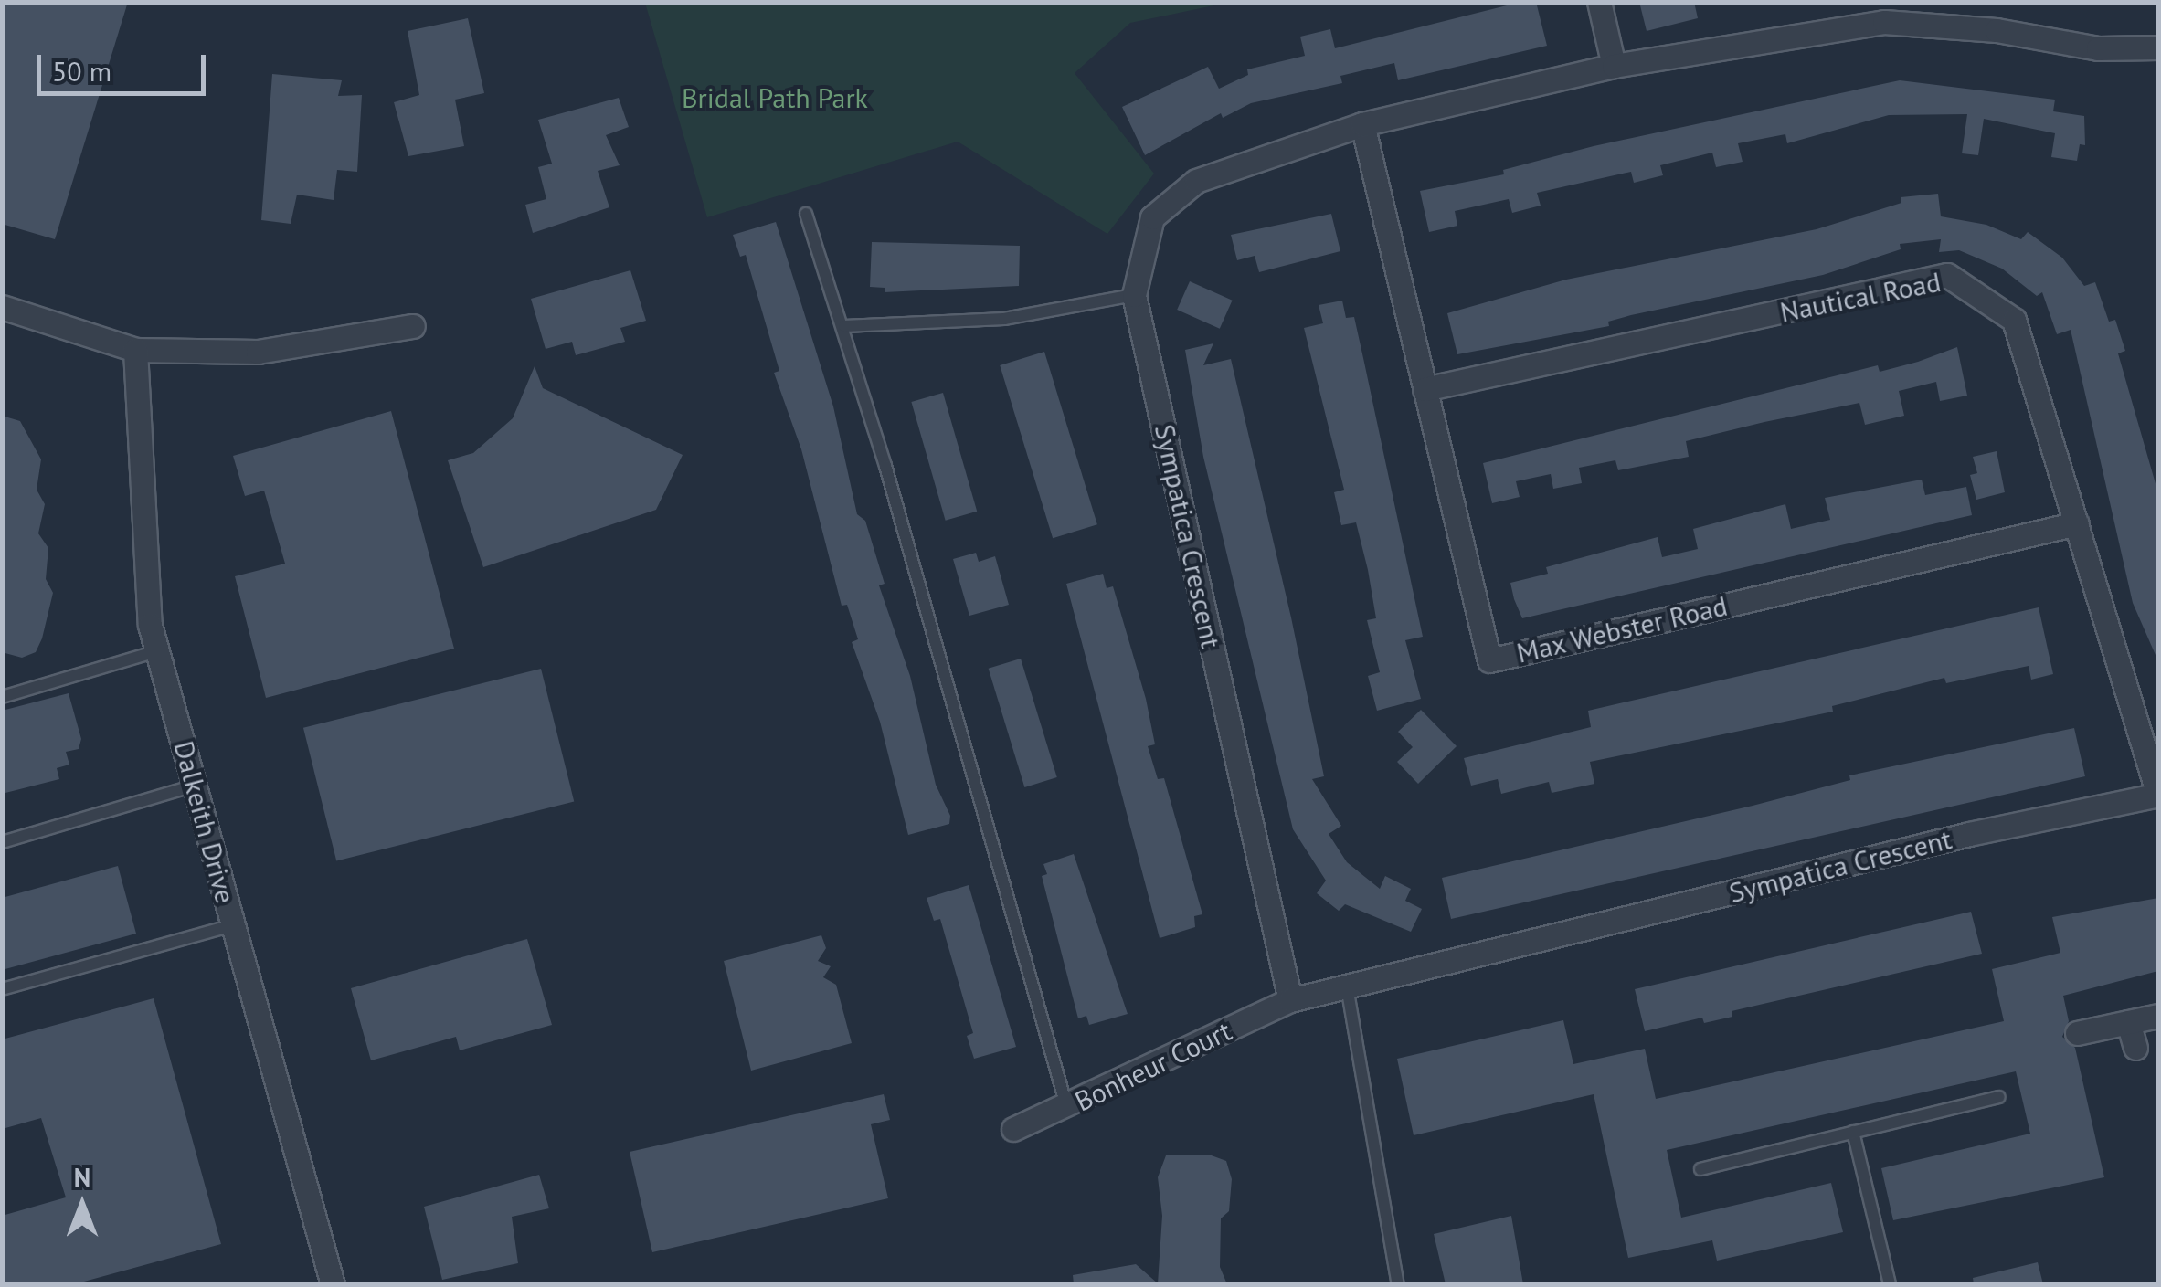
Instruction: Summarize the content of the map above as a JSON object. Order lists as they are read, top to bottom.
{
  "streets": {
    "street": [
      "Nautical Road",
      "Sympatica Crescent",
      "Max Webster Road",
      "Dalkeith Drive",
      "Bonheur Court"
    ]
  },
  "crossings": [
    ["Nautical Road", "Sympatica Crescent"],
    ["Nautical Road", "Max Webster Road"],
    ["Sympatica Crescent", "Max Webster Road"],
    ["Sympatica Crescent", "Bonheur Court"]
  ],
  "parks": ["Bridal Path Park"],
  "scale_bar": "50 m",
  "north": "top"
}
